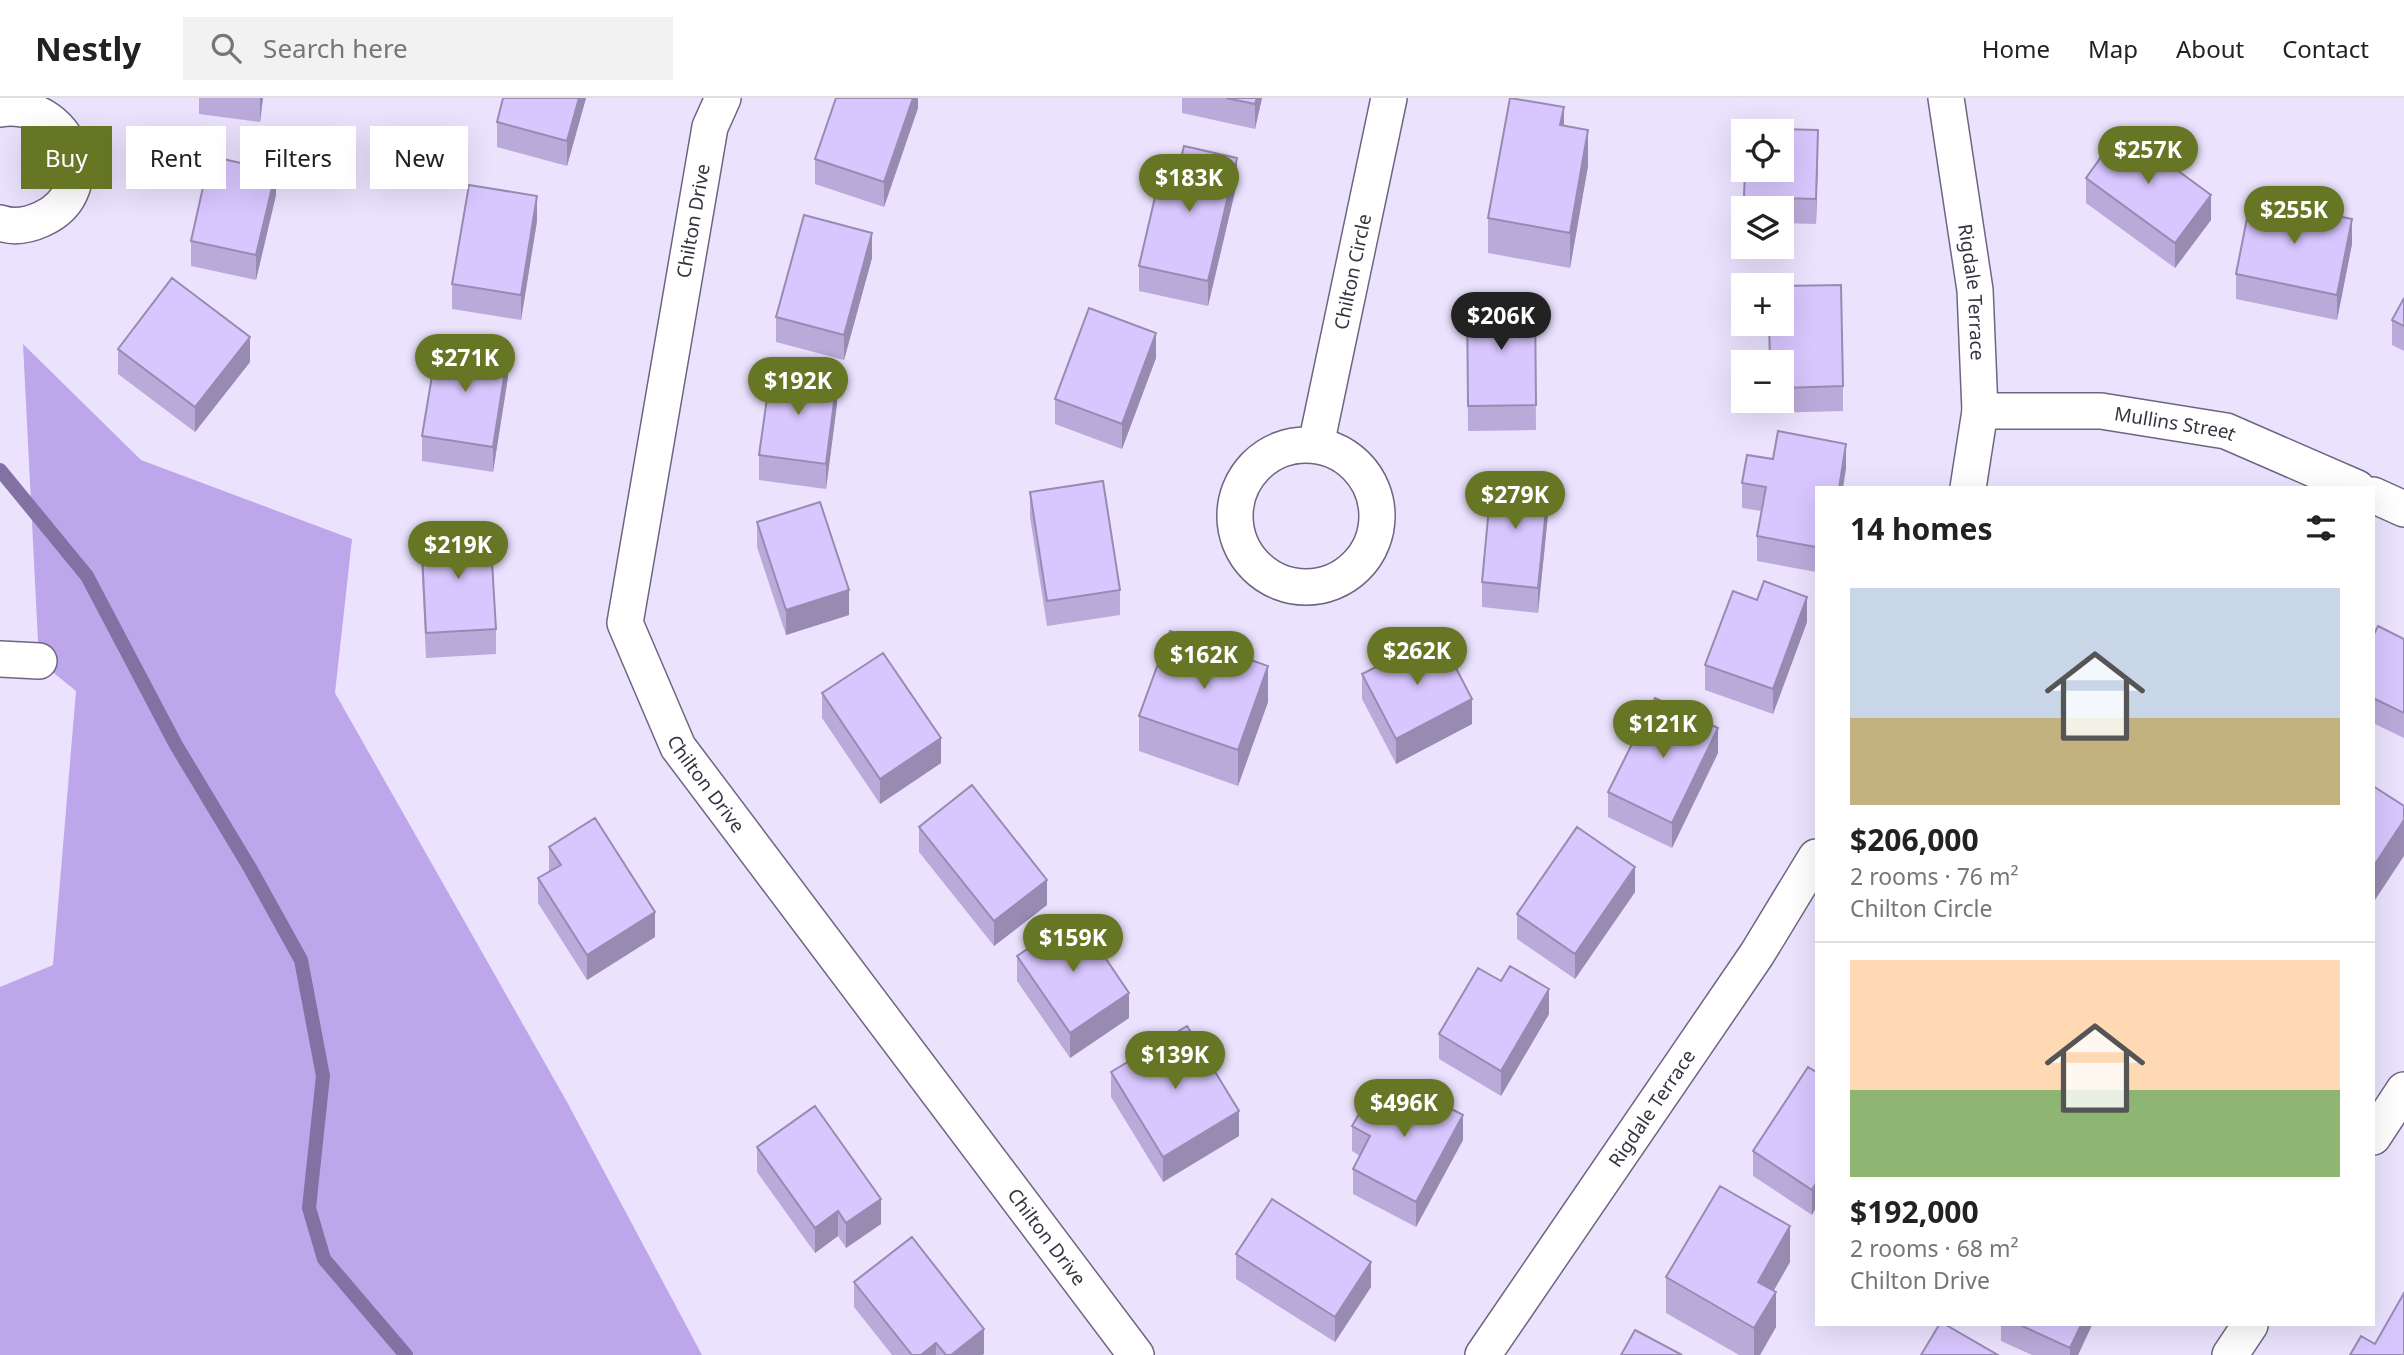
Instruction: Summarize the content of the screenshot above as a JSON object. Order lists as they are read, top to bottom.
{
  "streets": {
    "street": [
      "Chilton Drive",
      "Chilton Circle",
      "Rigdale Terrace",
      "Mullins Street"
    ]
  },
  "crossings": [
    ["Rigdale Terrace", "Mullins Street"]
  ],
  "page": {
    "header": "Nestly",
    "search": "Search here",
    "nav": [
      "Home",
      "Map",
      "About",
      "Contact"
    ],
    "map_buttons": ["+", "−"],
    "price": [
      "$257K",
      "$183K",
      "$255K",
      "$206K",
      "$271K",
      "$192K",
      "$279K",
      "$219K",
      "$262K",
      "$162K",
      "$121K",
      "$159K",
      "$139K",
      "$496K"
    ],
    "chip": [
      "Buy",
      "Rent",
      "Filters",
      "New"
    ],
    "heading": "14 homes",
    "list": [
      {
        "name": "$206,000",
        "note": "2 rooms · 76 m² · Chilton Circle"
      },
      {
        "name": "$192,000",
        "note": "2 rooms · 68 m² · Chilton Drive"
      }
    ]
  }
}
